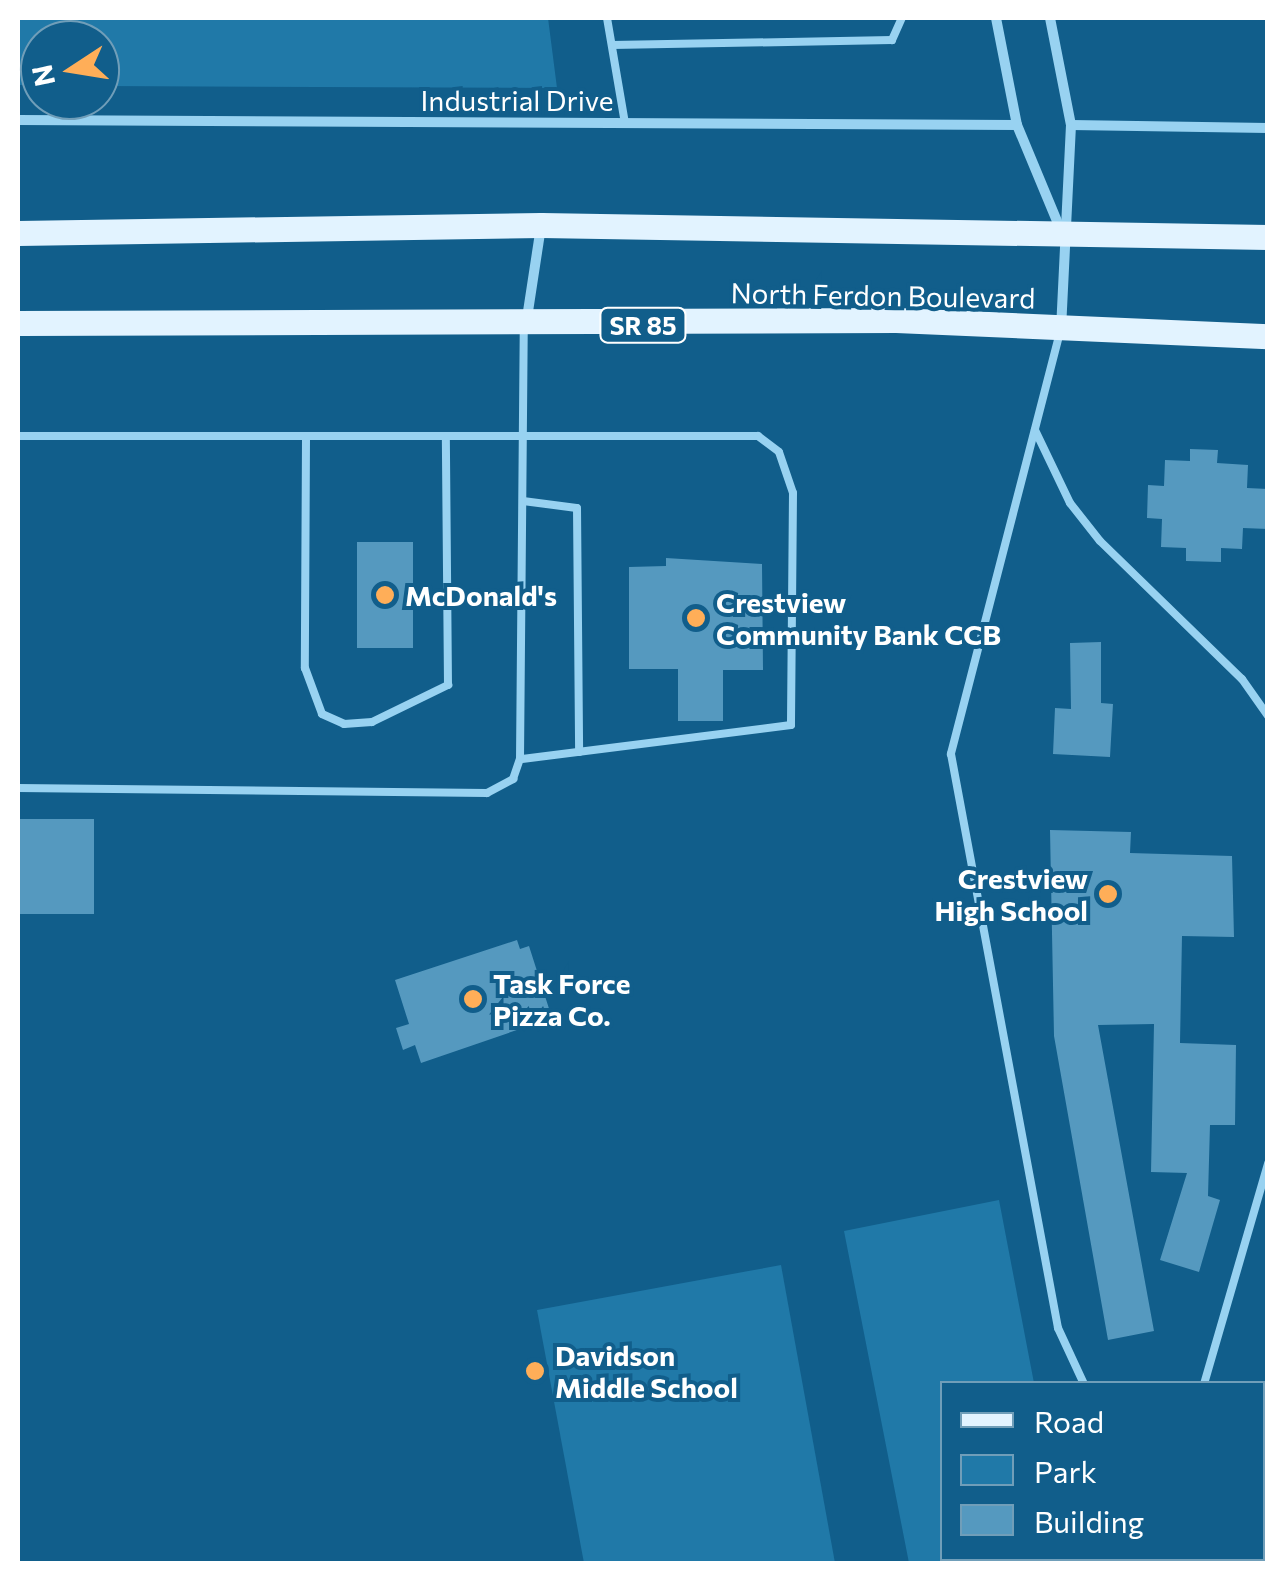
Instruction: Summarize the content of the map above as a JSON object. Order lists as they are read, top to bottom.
{
  "streets": {
    "main road": ["North Ferdon Boulevard", "SR 85"],
    "street": ["Industrial Drive"]
  },
  "places": [
    "McDonald's",
    "Crestview Community Bank CCB",
    "Crestview High School",
    "Task Force Pizza Co.",
    "Davidson Middle School"
  ],
  "legend": ["Road", "Park", "Building"],
  "north": "left"
}
